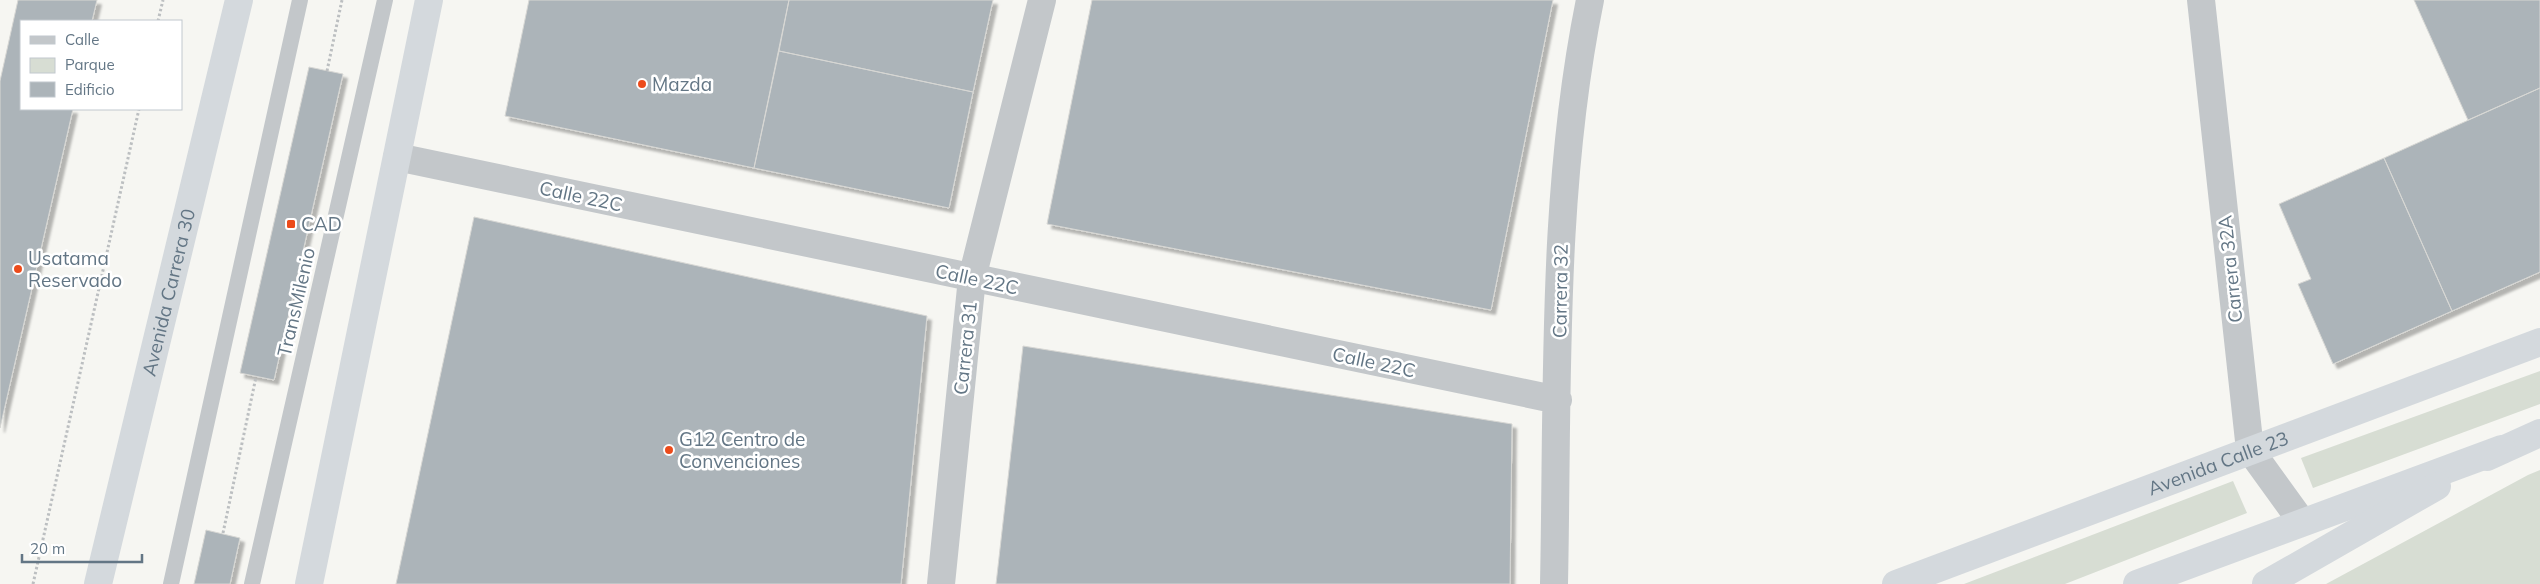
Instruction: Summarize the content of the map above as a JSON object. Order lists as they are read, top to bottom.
{
  "streets": {
    "highway": ["Avenida Carrera 30", "Avenida Calle 23"],
    "street": [
      "Calle 22C",
      "Carrera 32A",
      "Carrera 32",
      "Carrera 31"
    ],
    "lane": ["TransMilenio"]
  },
  "crossings": [
    ["Calle 22C", "Carrera 32"],
    ["Calle 22C", "Carrera 31"],
    ["Carrera 32A", "Avenida Calle 23"]
  ],
  "places": {
    "other": ["Mazda", "Usatama Reservado", "G12 Centro de Convenciones"],
    "transit": ["CAD"]
  },
  "legend": ["Calle", "Parque", "Edificio"],
  "scale_bar": "20 m"
}
